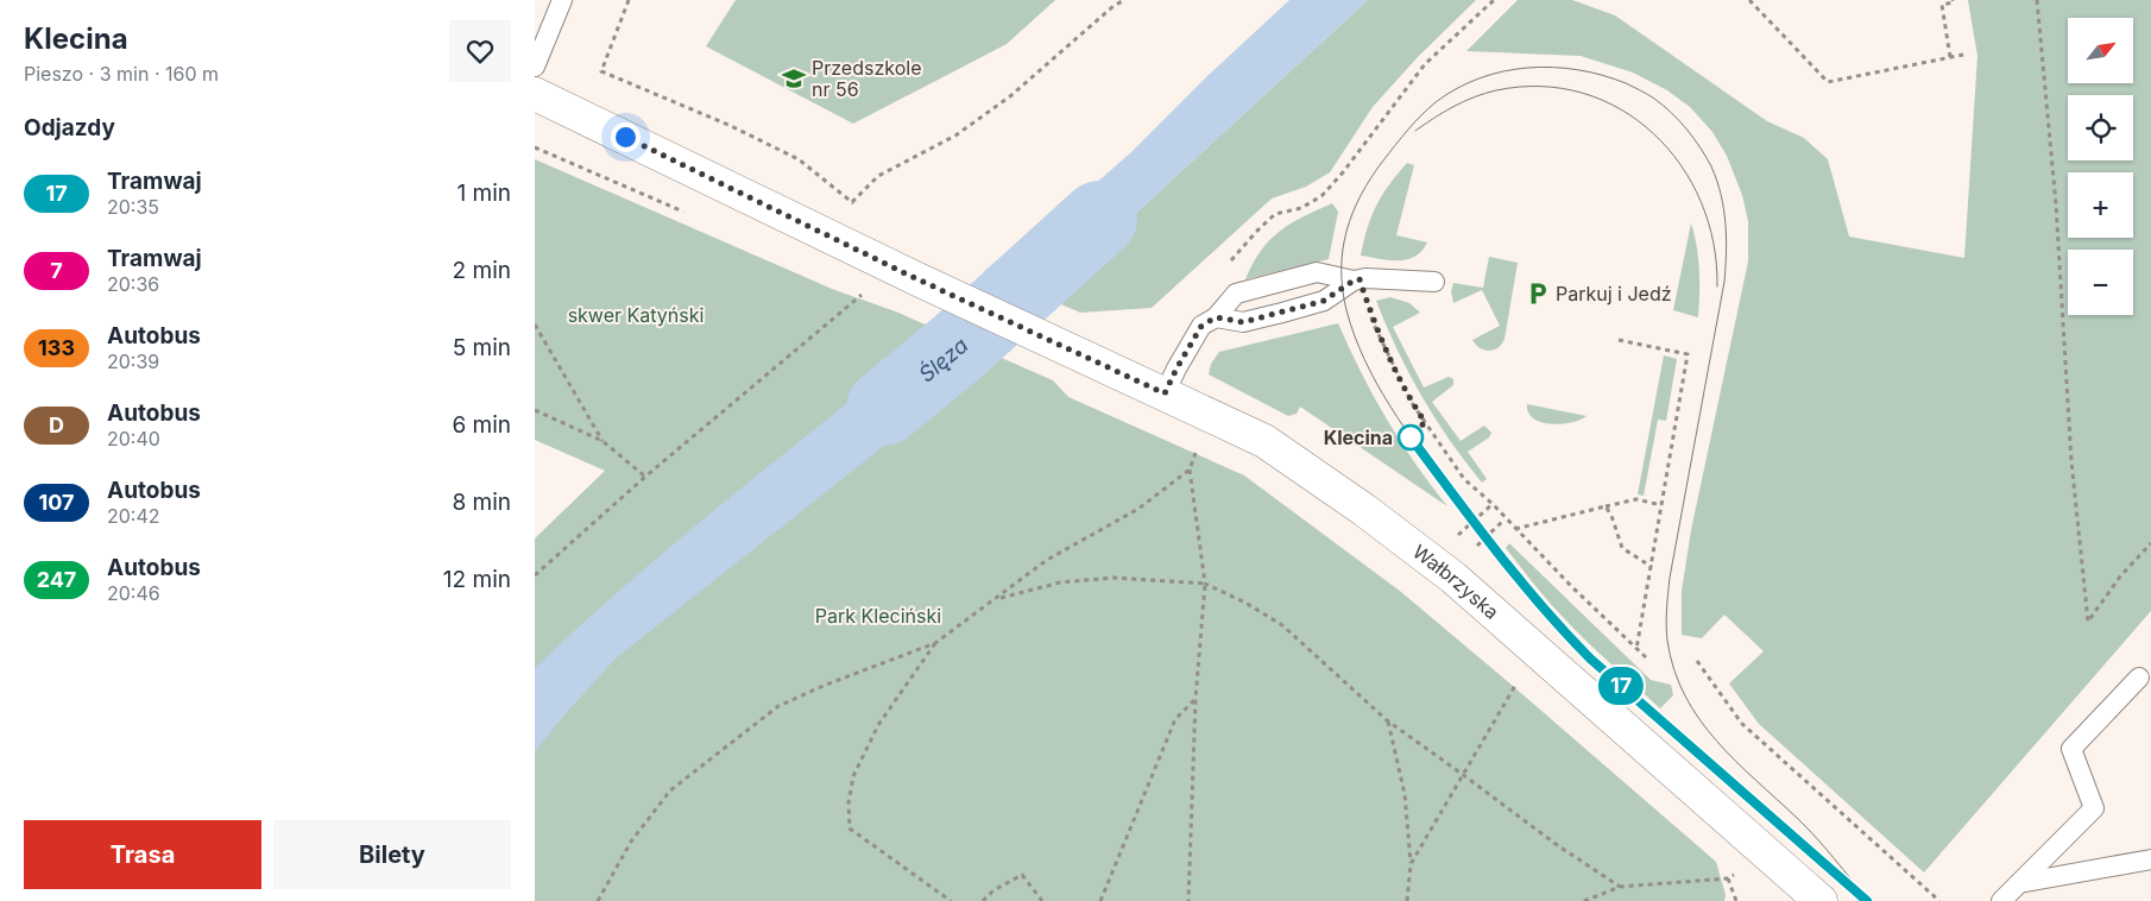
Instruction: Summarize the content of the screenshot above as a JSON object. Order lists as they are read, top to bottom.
{
  "streets": {
    "street": ["Wałbrzyska"]
  },
  "water": ["Ślęza"],
  "parks": ["skwer Katyński", "Park Kleciński"],
  "places": {
    "school or university": ["Przedszkole nr 56"],
    "parking": ["Parkuj i Jedź"],
    "other": ["Klecina"]
  },
  "lines": ["tram line 17"],
  "north": "top right",
  "page": {
    "heading": [
      ["Klecina", "Pieszo · 3 min · 160 m"],
      "Odjazdy"
    ],
    "on_map": "17",
    "map_buttons": ["+", "−"],
    "list": [
      {
        "mark": "17",
        "name": "Tramwaj",
        "note": "20:35",
        "value": "1 min"
      },
      {
        "mark": "7",
        "name": "Tramwaj",
        "note": "20:36",
        "value": "2 min"
      },
      {
        "mark": "133",
        "name": "Autobus",
        "note": "20:39",
        "value": "5 min"
      },
      {
        "mark": "D",
        "name": "Autobus",
        "note": "20:40",
        "value": "6 min"
      },
      {
        "mark": "107",
        "name": "Autobus",
        "note": "20:42",
        "value": "8 min"
      },
      {
        "mark": "247",
        "name": "Autobus",
        "note": "20:46",
        "value": "12 min"
      }
    ],
    "buttons": ["Trasa", "Bilety"]
  }
}
